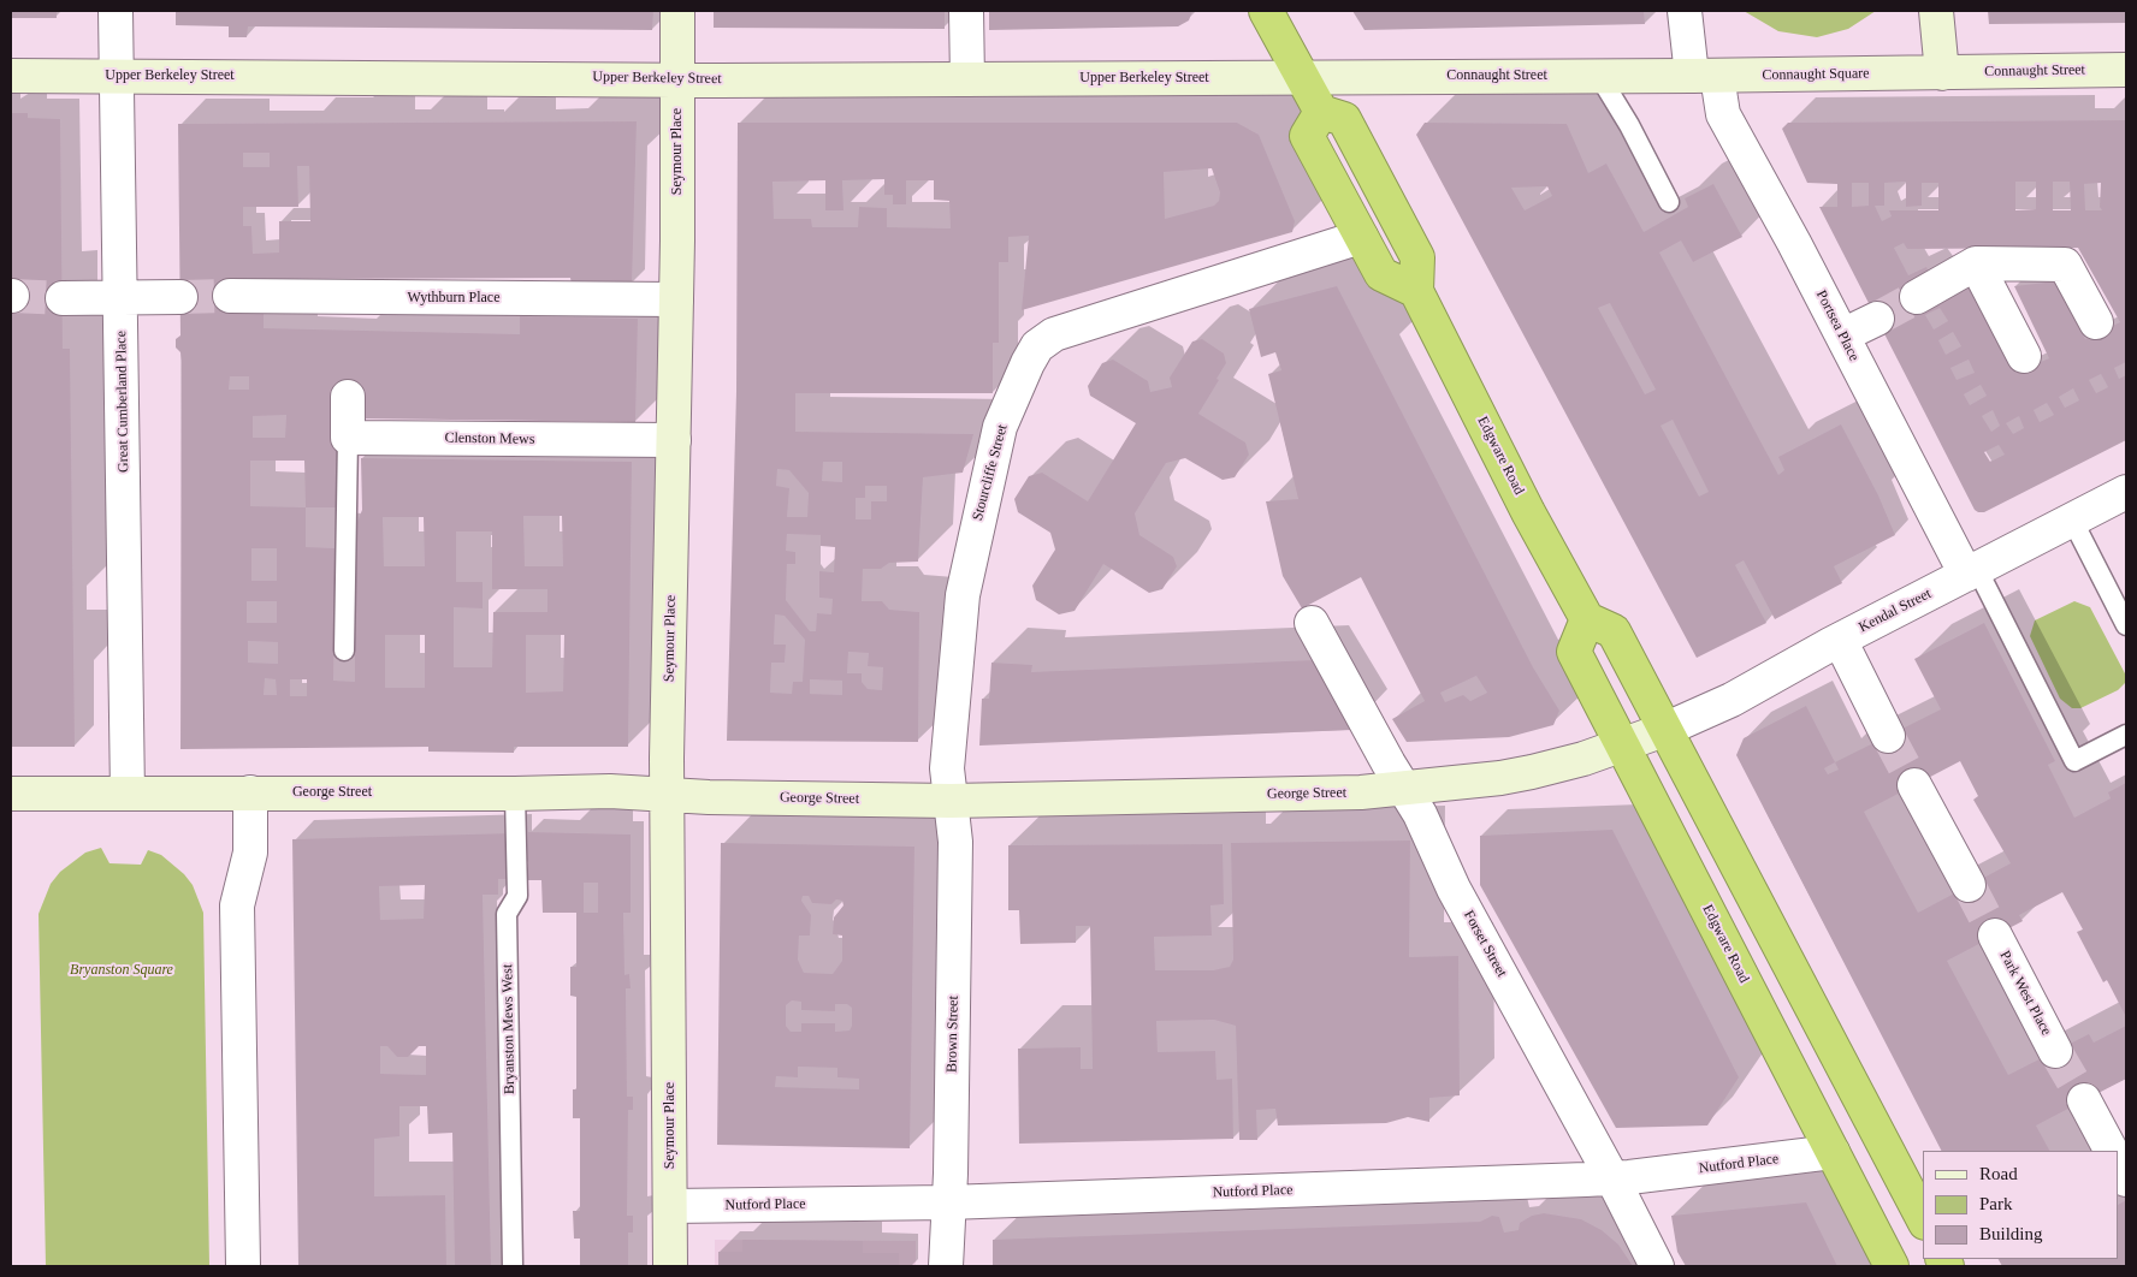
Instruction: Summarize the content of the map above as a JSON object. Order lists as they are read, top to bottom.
{
  "streets": {
    "highway": ["Edgware Road"],
    "street": [
      "Connaught Street",
      "Connaught Square",
      "Upper Berkeley Street",
      "Seymour Place",
      "Wythburn Place",
      "Portsea Place",
      "Great Cumberland Place",
      "Clenston Mews",
      "Stourcliffe Street",
      "Kendal Street",
      "George Street",
      "Forset Street",
      "Park West Place",
      "Brown Street",
      "Nutford Place"
    ],
    "lane": ["Bryanston Mews West"]
  },
  "crossings": [
    ["Connaught Street", "Connaught Square"],
    ["Connaught Street", "Upper Berkeley Street"],
    ["Connaught Street", "Portsea Place"],
    ["Connaught Square", "Portsea Place"],
    ["Upper Berkeley Street", "Seymour Place"],
    ["Upper Berkeley Street", "Great Cumberland Place"],
    ["Seymour Place", "Wythburn Place"],
    ["Seymour Place", "Clenston Mews"],
    ["Seymour Place", "George Street"],
    ["Seymour Place", "Nutford Place"],
    ["Portsea Place", "Kendal Street"],
    ["Great Cumberland Place", "George Street"],
    ["Edgware Road", "George Street"],
    ["Edgware Road", "Nutford Place"],
    ["Stourcliffe Street", "George Street"],
    ["Stourcliffe Street", "Brown Street"],
    ["Kendal Street", "George Street"],
    ["George Street", "Forset Street"],
    ["George Street", "Bryanston Mews West"],
    ["George Street", "Brown Street"],
    ["Forset Street", "Nutford Place"],
    ["Brown Street", "Nutford Place"]
  ],
  "parks": ["Bryanston Square"],
  "legend": ["Road", "Park", "Building"]
}
